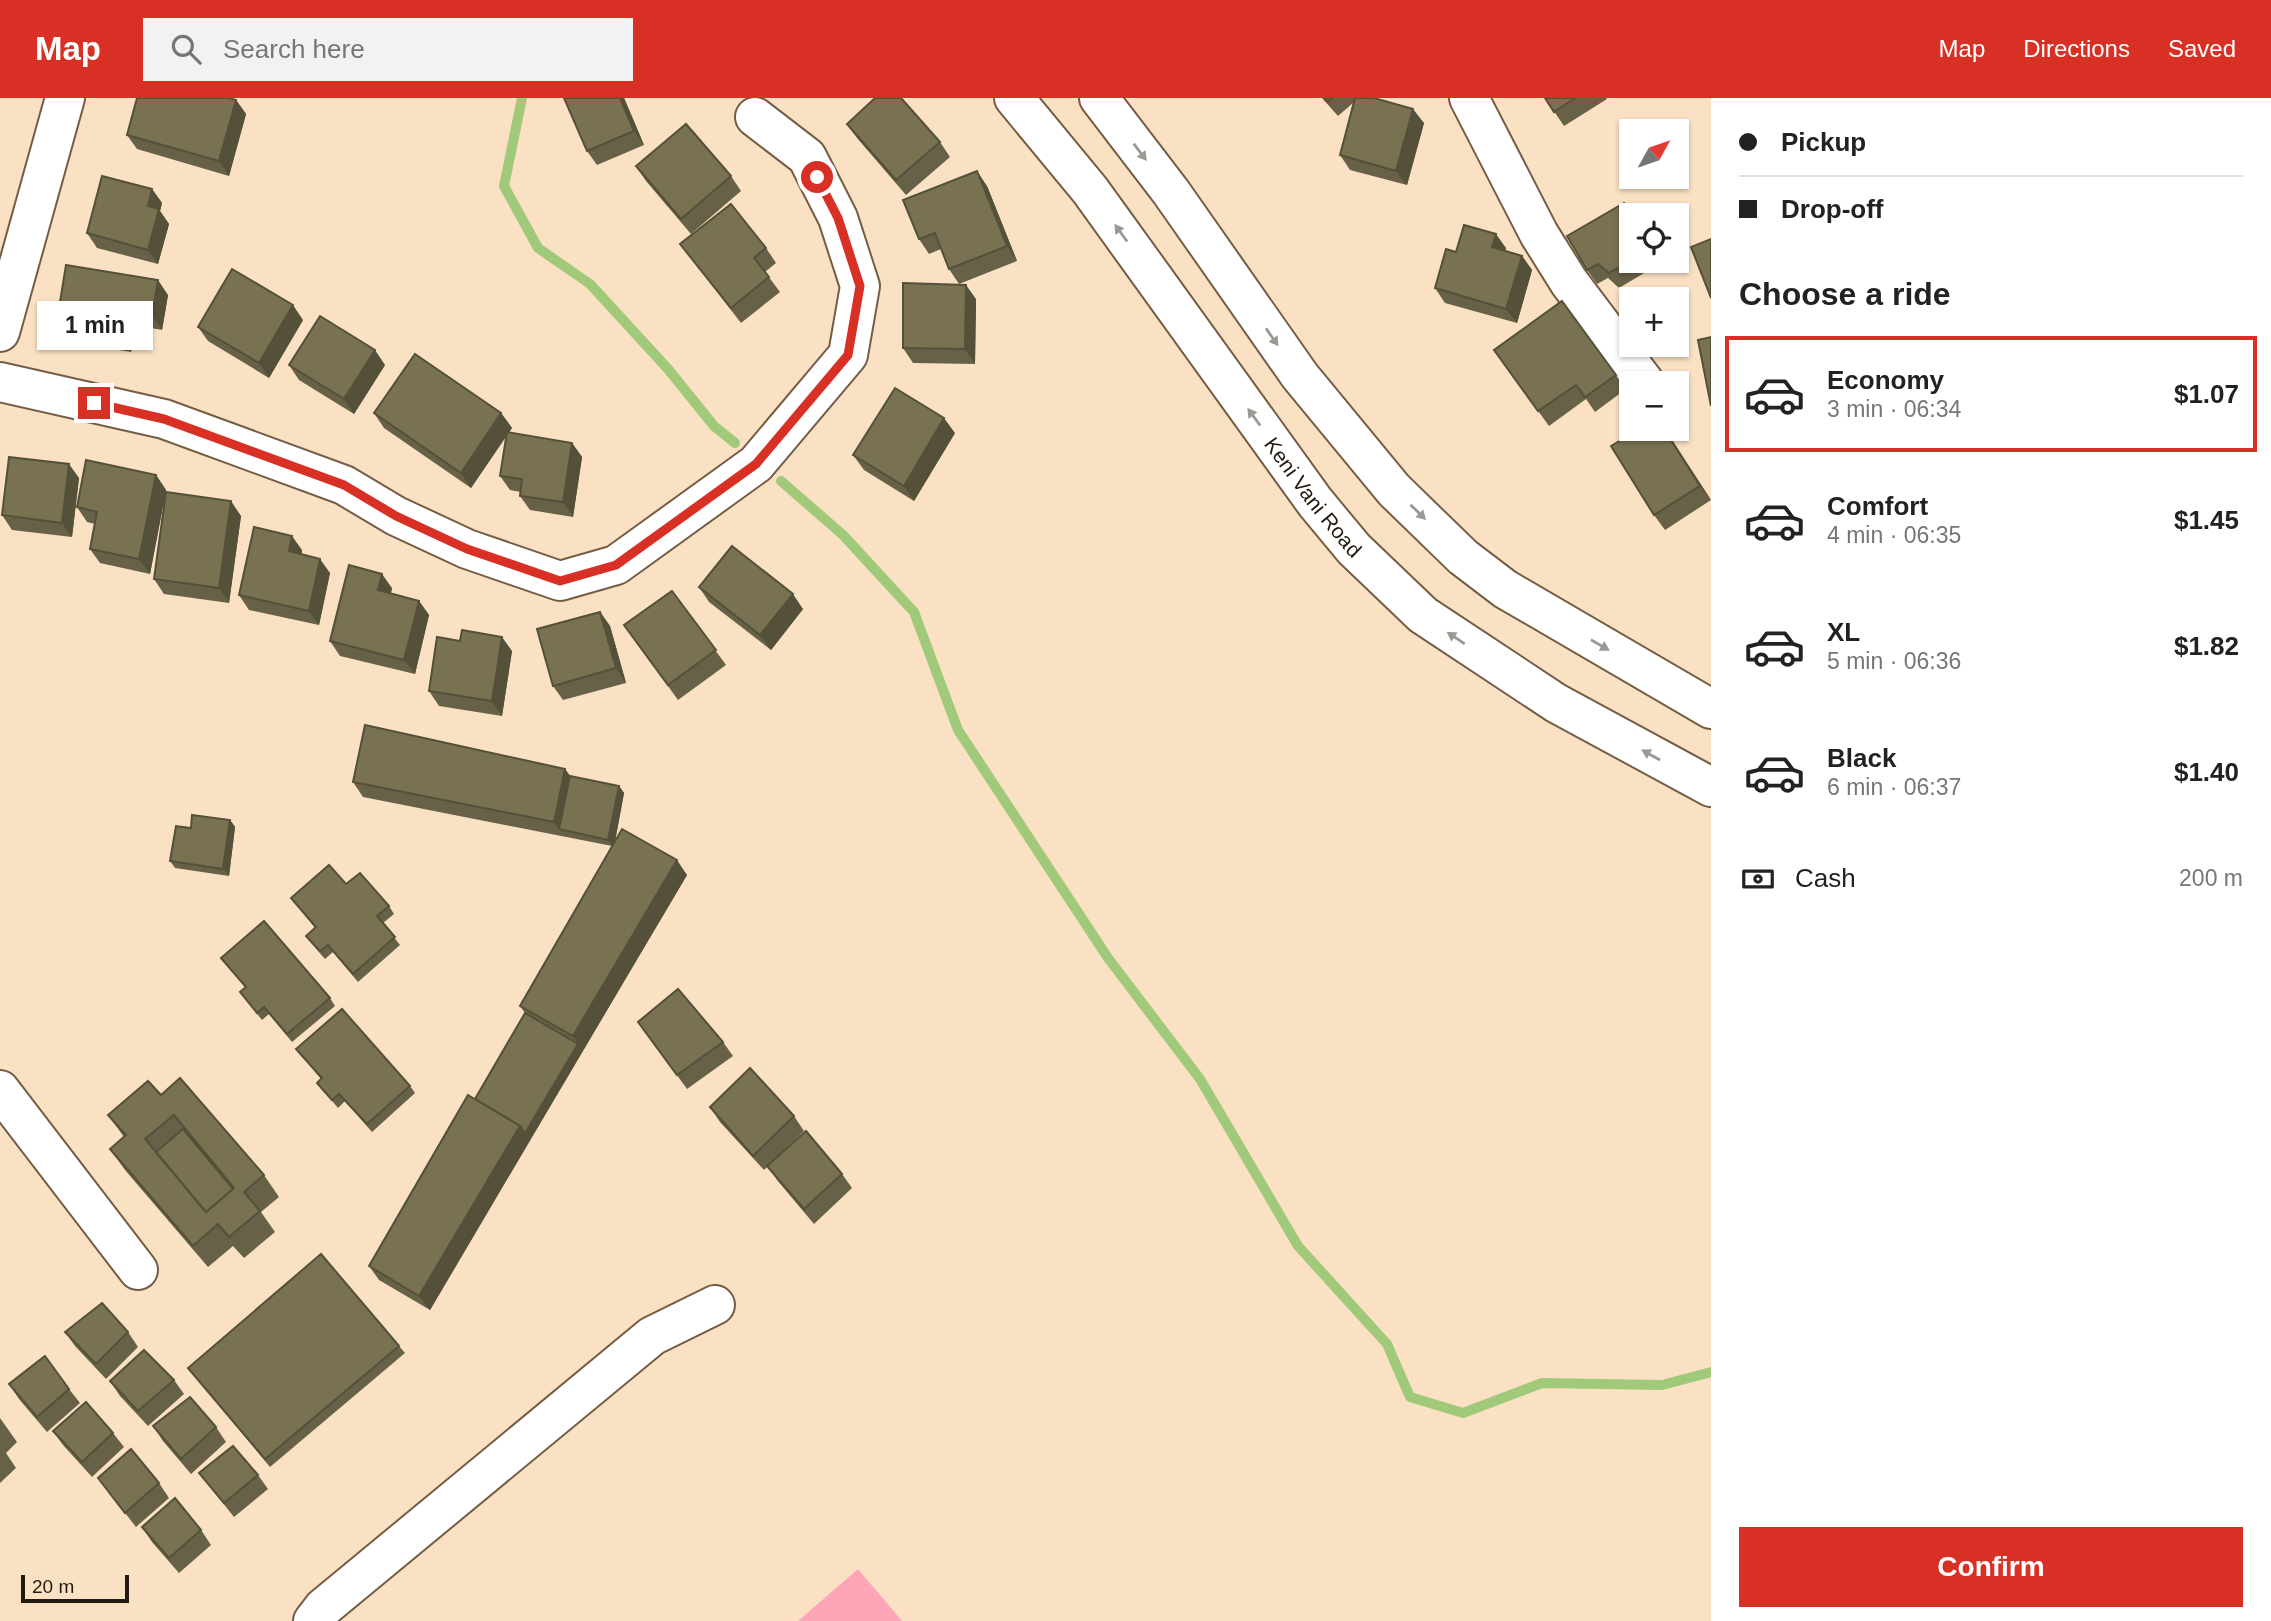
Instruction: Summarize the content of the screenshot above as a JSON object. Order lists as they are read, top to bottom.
{
  "streets": {
    "main road": ["Keni Vani Road"]
  },
  "scale_bar": "20 m",
  "north": "top right",
  "page": {
    "header": "Map",
    "search": "Search here",
    "nav": ["Map", "Directions", "Saved"],
    "banner": ["Pickup", "Drop-off"],
    "map_buttons": ["+", "−"],
    "heading": "Choose a ride",
    "bubble": "1 min",
    "list": [
      {
        "name": "Economy",
        "note": "3 min · 06:34",
        "value": "$1.07"
      },
      {
        "name": "Comfort",
        "note": "4 min · 06:35",
        "value": "$1.45"
      },
      {
        "name": "XL",
        "note": "5 min · 06:36",
        "value": "$1.82"
      },
      {
        "name": "Black",
        "note": "6 min · 06:37",
        "value": "$1.40"
      }
    ],
    "pay": ["Cash", "200 m"],
    "buttons": "Confirm",
    "scale": "20 m"
  }
}
